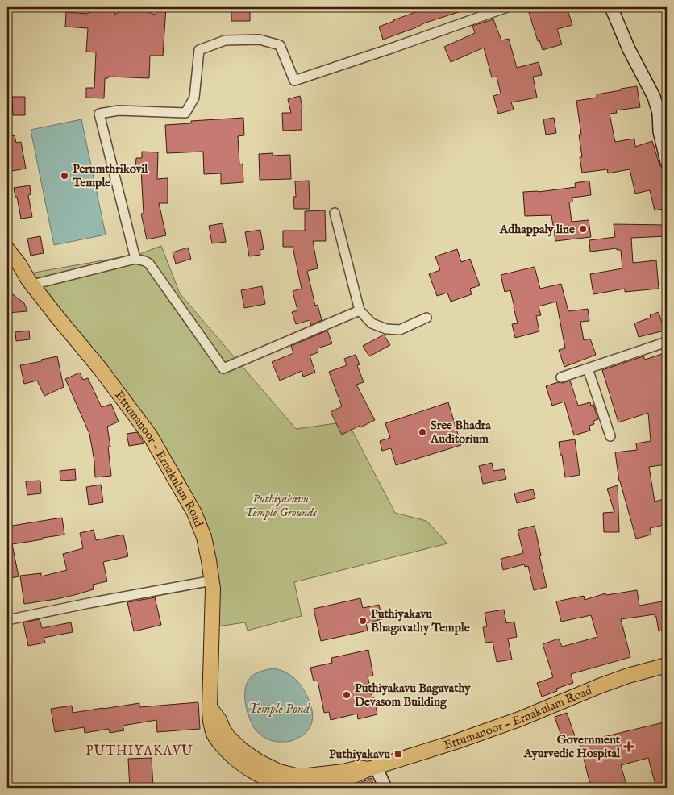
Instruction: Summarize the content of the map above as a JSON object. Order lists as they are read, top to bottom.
{
  "streets": {
    "main road": ["Ettumanoor - Ernakulam Road"]
  },
  "districts": ["PUTHIYAKAVU"],
  "water": ["Temple Pond"],
  "parks": ["Puthiyakavu Temple Grounds"],
  "places": {
    "other": [
      "Perumthrikovil Temple",
      "Adhappaly line",
      "Sree Bhadra Auditorium",
      "Puthiyakavu Bhagavathy Temple",
      "Puthiyakavu Bagavathy Devasom Building"
    ],
    "health": ["Government Ayurvedic Hospital"],
    "transit": ["Puthiyakavu"]
  }
}
